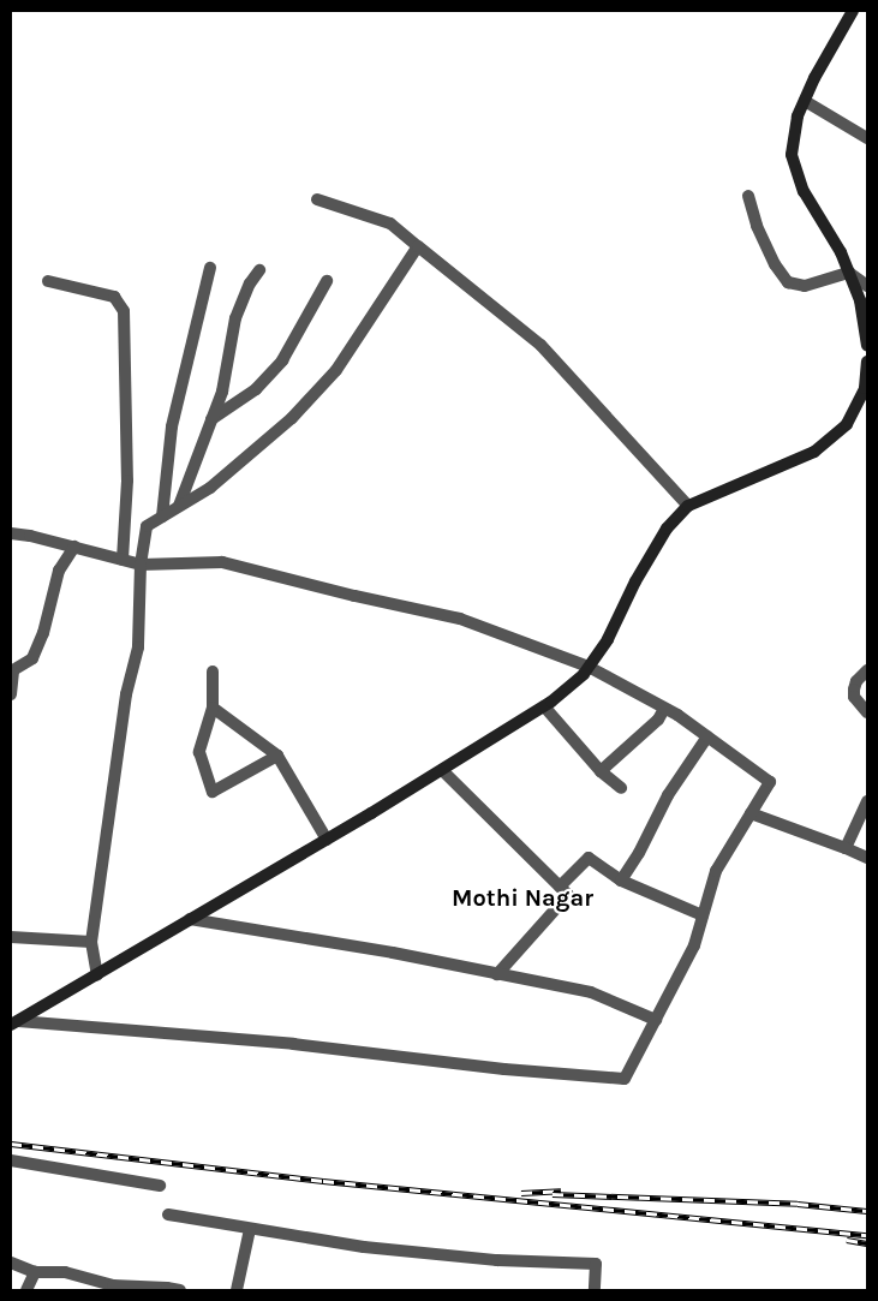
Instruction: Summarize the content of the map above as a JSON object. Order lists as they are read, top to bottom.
{
  "districts": ["Mothi Nagar"]
}
